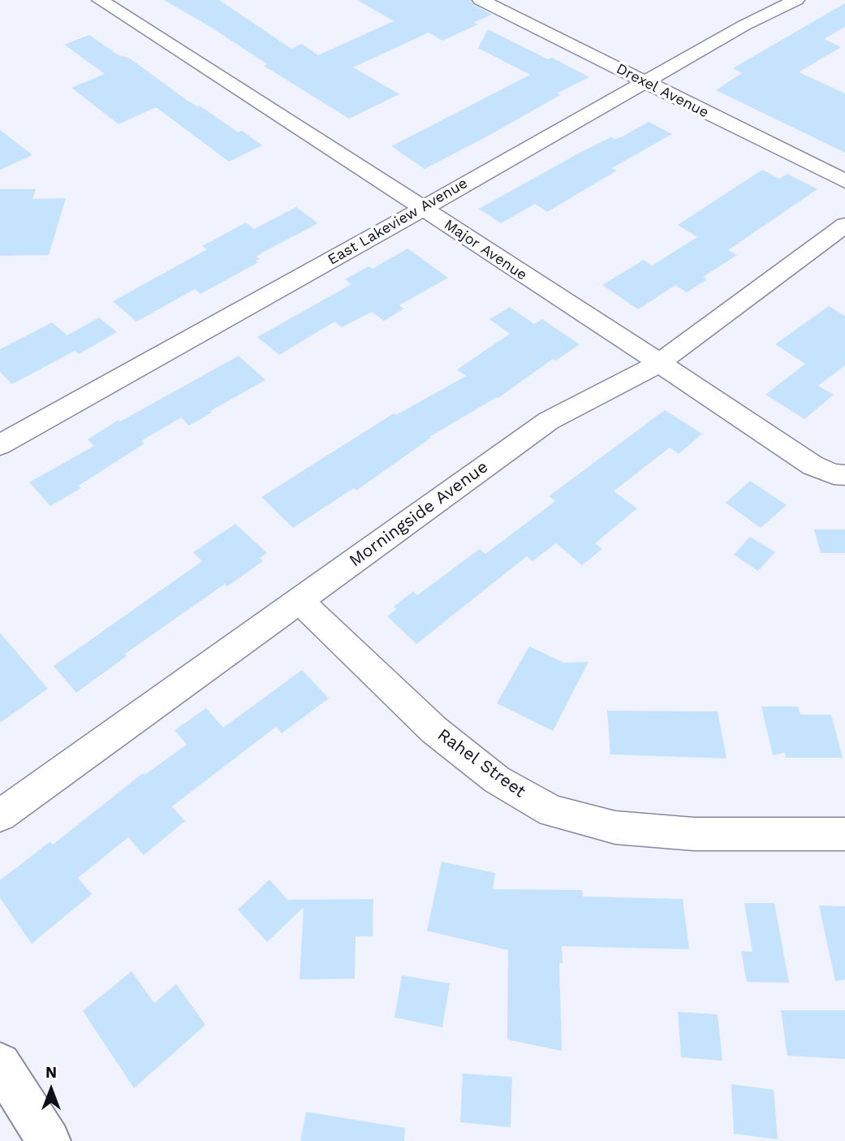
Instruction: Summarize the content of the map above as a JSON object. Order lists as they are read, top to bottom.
{
  "streets": {
    "street": [
      "Drexel Avenue",
      "East Lakeview Avenue",
      "Major Avenue",
      "Morningside Avenue",
      "Rahel Street"
    ]
  },
  "crossings": [
    ["Drexel Avenue", "East Lakeview Avenue"],
    ["East Lakeview Avenue", "Major Avenue"],
    ["Major Avenue", "Morningside Avenue"],
    ["Morningside Avenue", "Rahel Street"]
  ],
  "north": "top"
}
